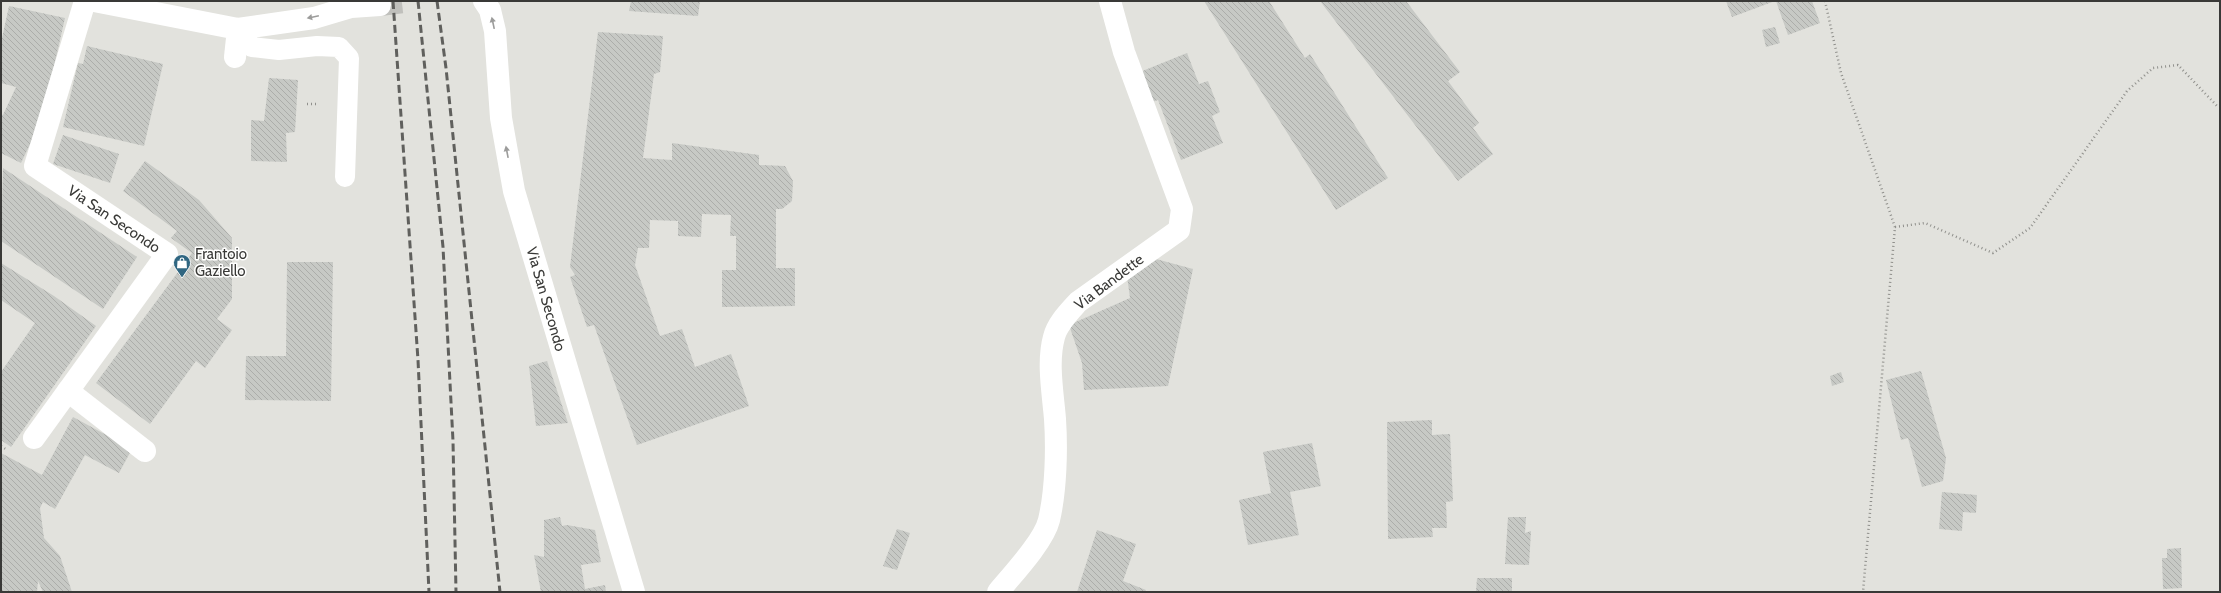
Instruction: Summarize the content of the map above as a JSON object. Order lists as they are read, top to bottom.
{
  "streets": {
    "street": ["Via San Secondo", "Via Bandette"]
  },
  "one_way": ["Via San Secondo"],
  "places": {
    "shop": ["Frantoio Gaziello"]
  }
}
